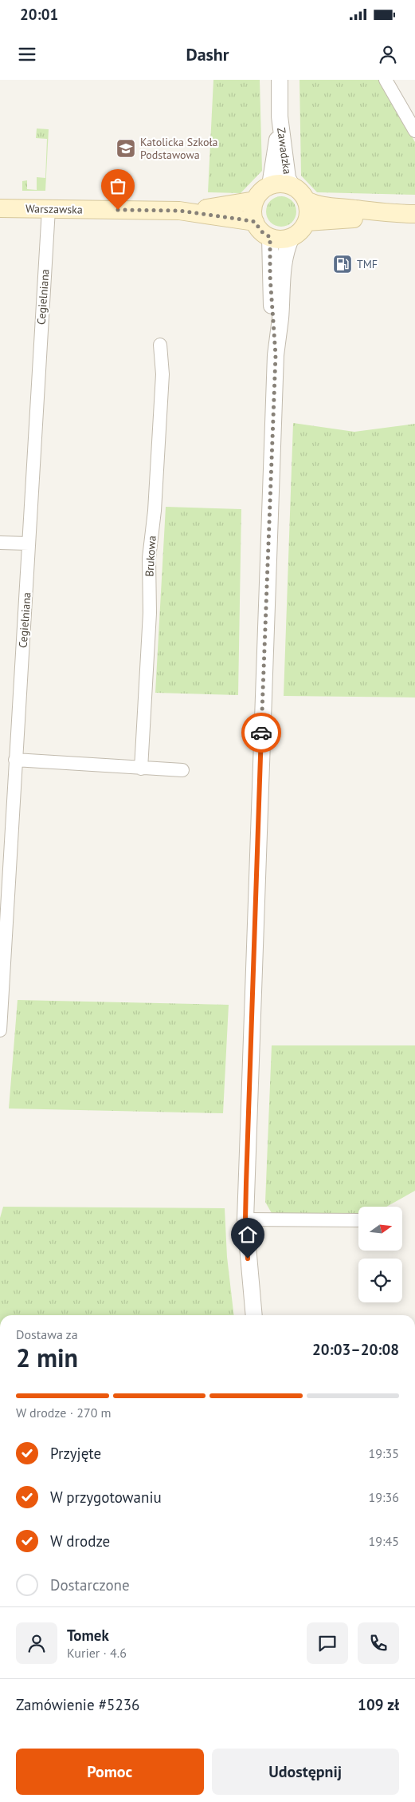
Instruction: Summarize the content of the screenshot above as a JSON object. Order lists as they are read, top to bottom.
{
  "streets": {
    "main road": ["Warszawska"],
    "street": ["Zawadzka", "Cegielniana", "Brukowa"]
  },
  "crossings": [
    ["Zawadzka", "Warszawska"],
    ["Warszawska", "Cegielniana"]
  ],
  "places": {
    "school or university": ["Katolicka Szkoła Podstawowa"],
    "fuel station": ["TMF"]
  },
  "north": "right",
  "page": {
    "status": "20:01",
    "header": "Dashr",
    "heading": ["2 min", "Dostawa za", "20:03–20:08"],
    "panel": [
      "Tomek",
      "Kurier · 4.6",
      "Zamówienie #5236",
      "109 zł"
    ],
    "bar": "W drodze · 270 m",
    "list": [
      ["Przyjęte", "19:35"],
      ["W przygotowaniu", "19:36"],
      ["W drodze", "19:45"],
      "Dostarczone"
    ],
    "buttons": ["Pomoc", "Udostępnij"]
  }
}
